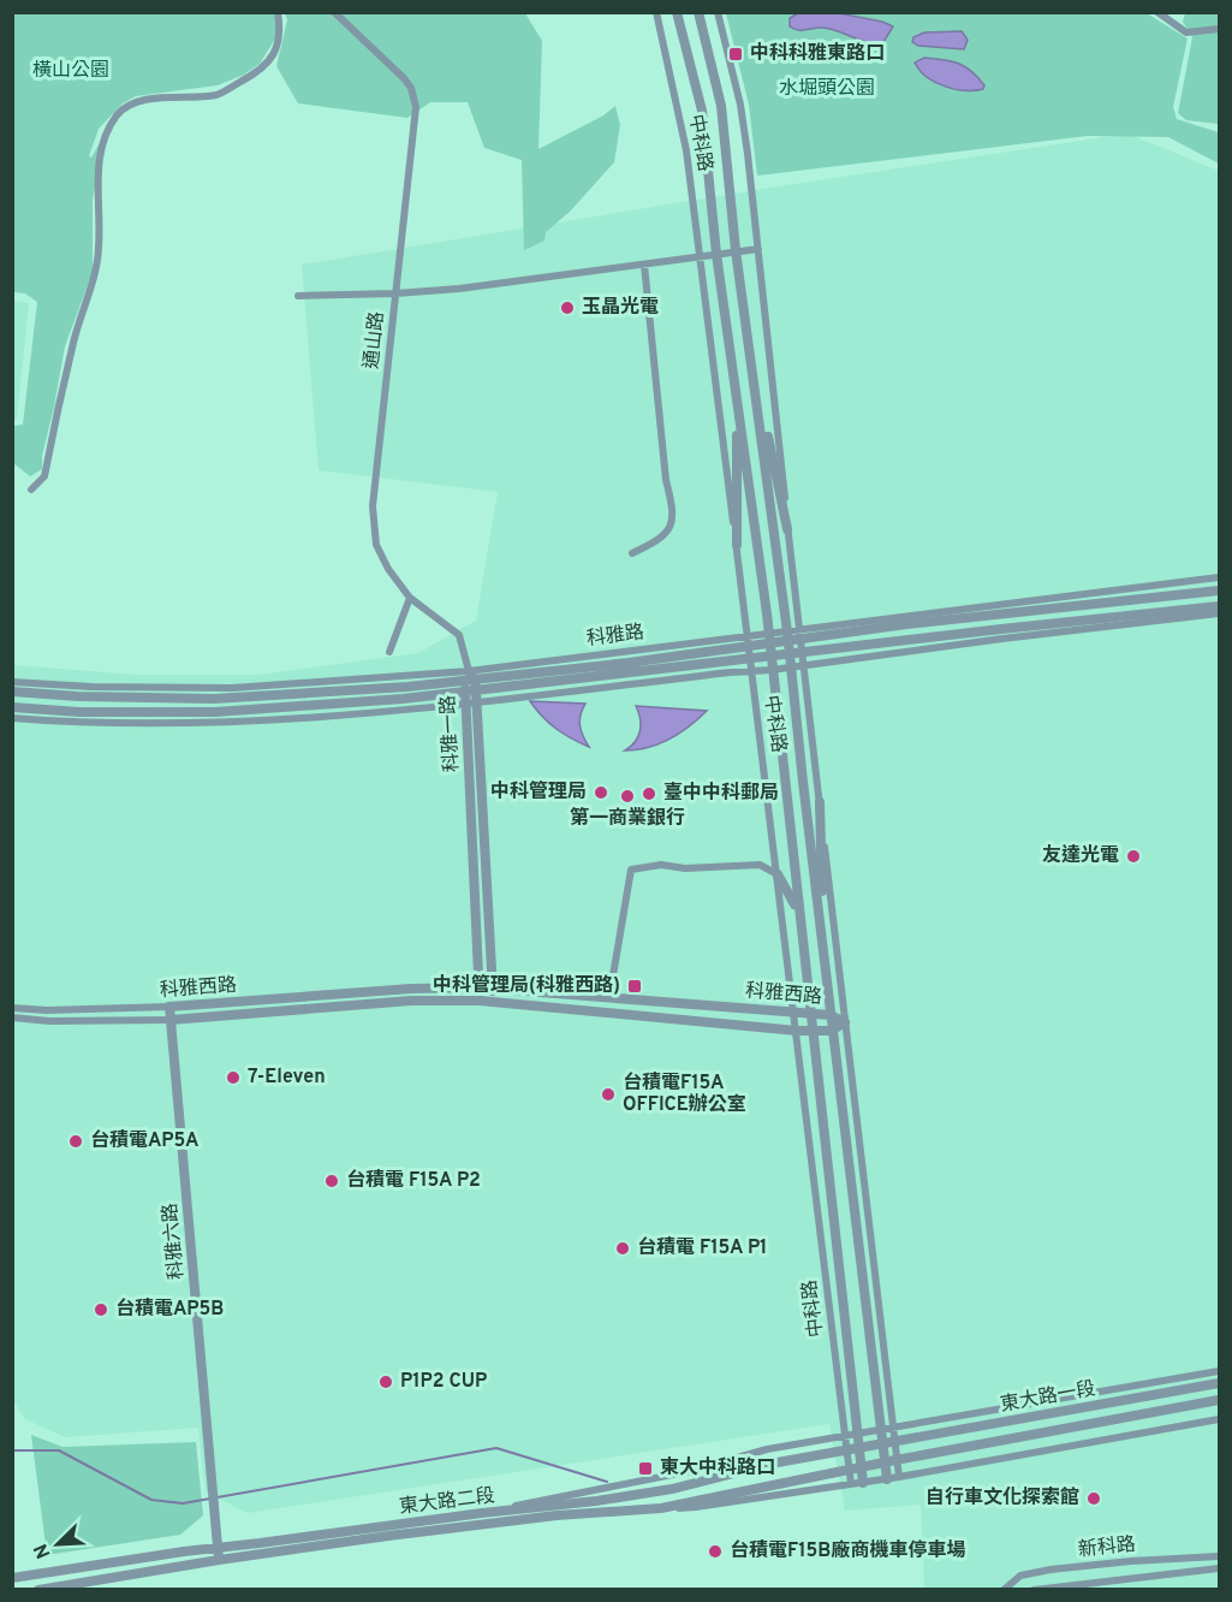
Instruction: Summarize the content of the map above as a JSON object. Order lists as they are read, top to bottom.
{
  "streets": {
    "street": [
      "中科路",
      "通山路",
      "科雅路",
      "科雅一路",
      "科雅西路",
      "科雅六路",
      "東大路一段",
      "東大路二段",
      "新科路"
    ]
  },
  "crossings": [
    ["中科路", "科雅路"],
    ["中科路", "科雅西路"],
    ["中科路", "東大路一段"],
    ["中科路", "東大路二段"],
    ["通山路", "科雅路"],
    ["通山路", "科雅一路"],
    ["科雅路", "科雅一路"],
    ["科雅一路", "科雅西路"],
    ["科雅西路", "科雅六路"],
    ["科雅六路", "東大路二段"],
    ["東大路一段", "東大路二段"]
  ],
  "parks": ["橫山公園", "水堀頭公園"],
  "places": {
    "transit": ["中科科雅東路口", "中科管理局(科雅西路)", "東大中科路口"],
    "other": [
      "玉晶光電",
      "中科管理局",
      "臺中中科郵局",
      "第一商業銀行",
      "友達光電",
      "7-Eleven",
      "台積電F15A OFFICE辦公室",
      "台積電AP5A",
      "台積電 F15A P2",
      "台積電 F15A P1",
      "台積電AP5B",
      "P1P2 CUP",
      "自行車文化探索館",
      "台積電F15B廠商機車停車場"
    ]
  },
  "north": "bottom left"
}
